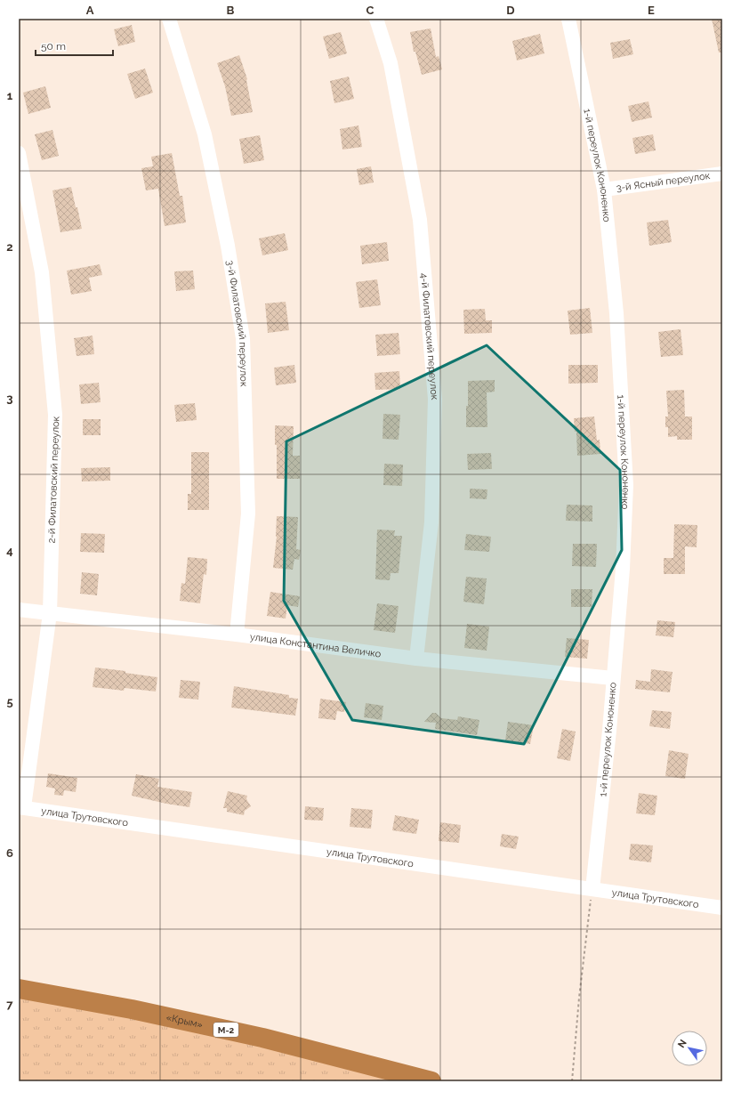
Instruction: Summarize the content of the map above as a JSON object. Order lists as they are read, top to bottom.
{
  "streets": {
    "highway": ["«Крым»", "М-2"],
    "street": [
      "1-й переулок Кононенко",
      "3-й Ясный переулок",
      "3-й Филатовский переулок",
      "4-й Филатовский переулок",
      "2-й Филатовский переулок",
      "улица Константина Величко",
      "улица Трутовского"
    ]
  },
  "crossings": [
    ["1-й переулок Кононенко", "3-й Ясный переулок"],
    ["1-й переулок Кононенко", "улица Константина Величко"],
    ["1-й переулок Кононенко", "улица Трутовского"],
    ["3-й Филатовский переулок", "улица Константина Величко"],
    ["4-й Филатовский переулок", "улица Константина Величко"],
    ["2-й Филатовский переулок", "улица Константина Величко"],
    ["2-й Филатовский переулок", "улица Трутовского"]
  ],
  "scale_bar": "50 m",
  "north": "top left",
  "grid": {
    "columns": [
      "A",
      "B",
      "C",
      "D",
      "E"
    ],
    "rows": [
      "1",
      "2",
      "3",
      "4",
      "5",
      "6",
      "7"
    ]
  }
}
